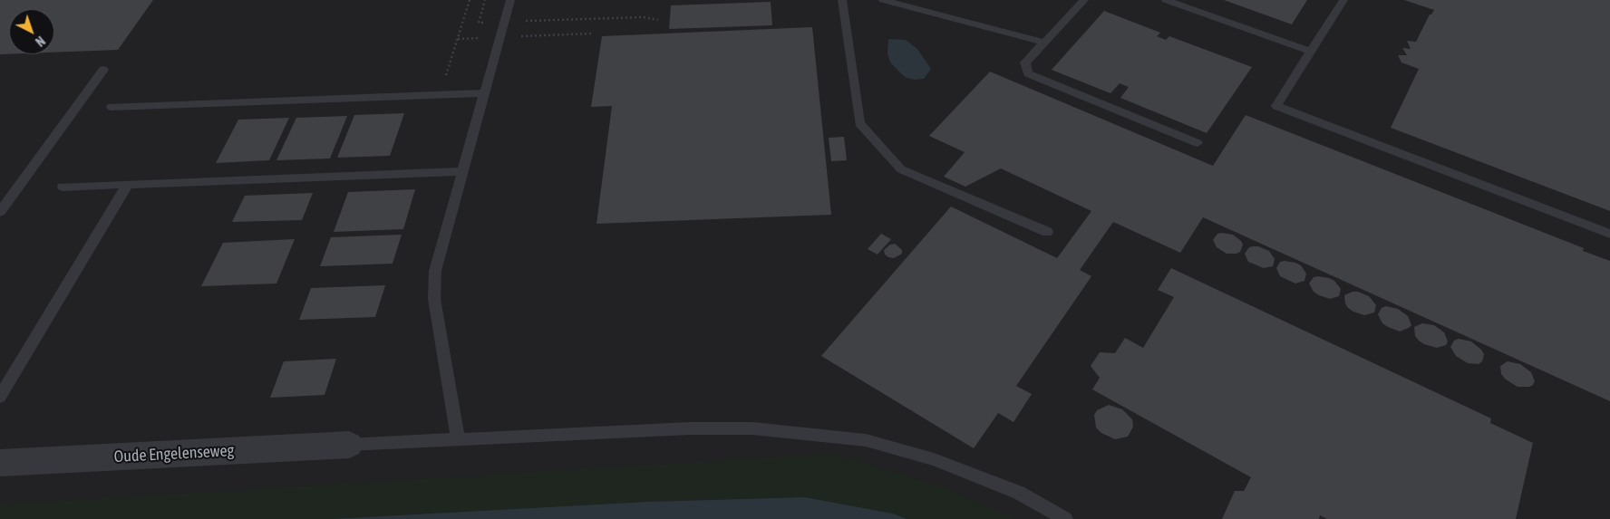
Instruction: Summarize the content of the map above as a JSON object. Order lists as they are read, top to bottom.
{
  "streets": {
    "street": ["Oude Engelenseweg"]
  },
  "north": "bottom right"
}
